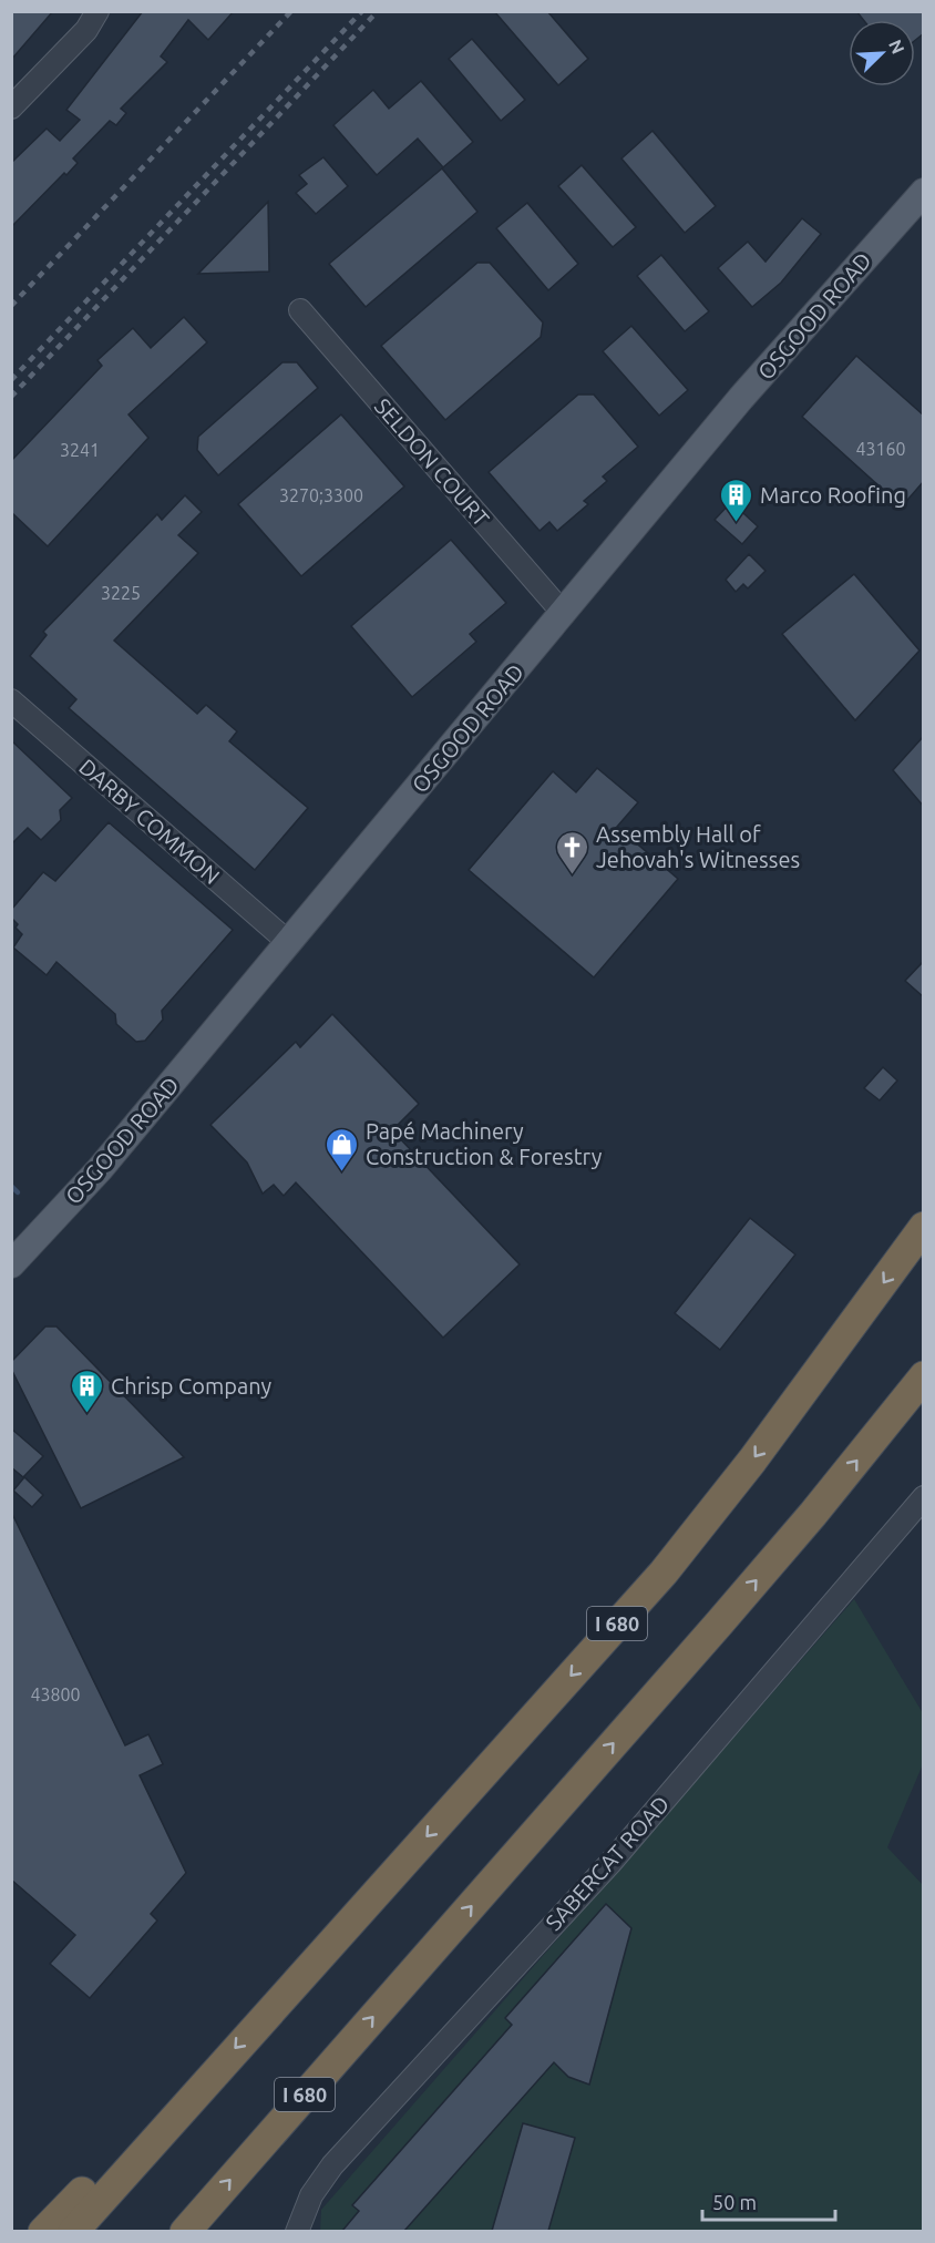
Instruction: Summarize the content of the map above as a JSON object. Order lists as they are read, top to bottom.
{
  "streets": {
    "highway": ["I 680"],
    "main road": ["OSGOOD ROAD"],
    "street": ["SELDON COURT", "DARBY COMMON", "SABERCAT ROAD"]
  },
  "crossings": [
    ["OSGOOD ROAD", "SELDON COURT"],
    ["OSGOOD ROAD", "DARBY COMMON"]
  ],
  "places": {
    "building": ["Marco Roofing", "Chrisp Company"],
    "church": ["Assembly Hall of Jehovah's Witnesses"],
    "shop": ["Papé Machinery Construction & Forestry"]
  },
  "house_numbers": [
    "43160",
    "3241",
    "3270;3300",
    "3225",
    "43800"
  ],
  "scale_bar": "50 m",
  "north": "top right"
}
